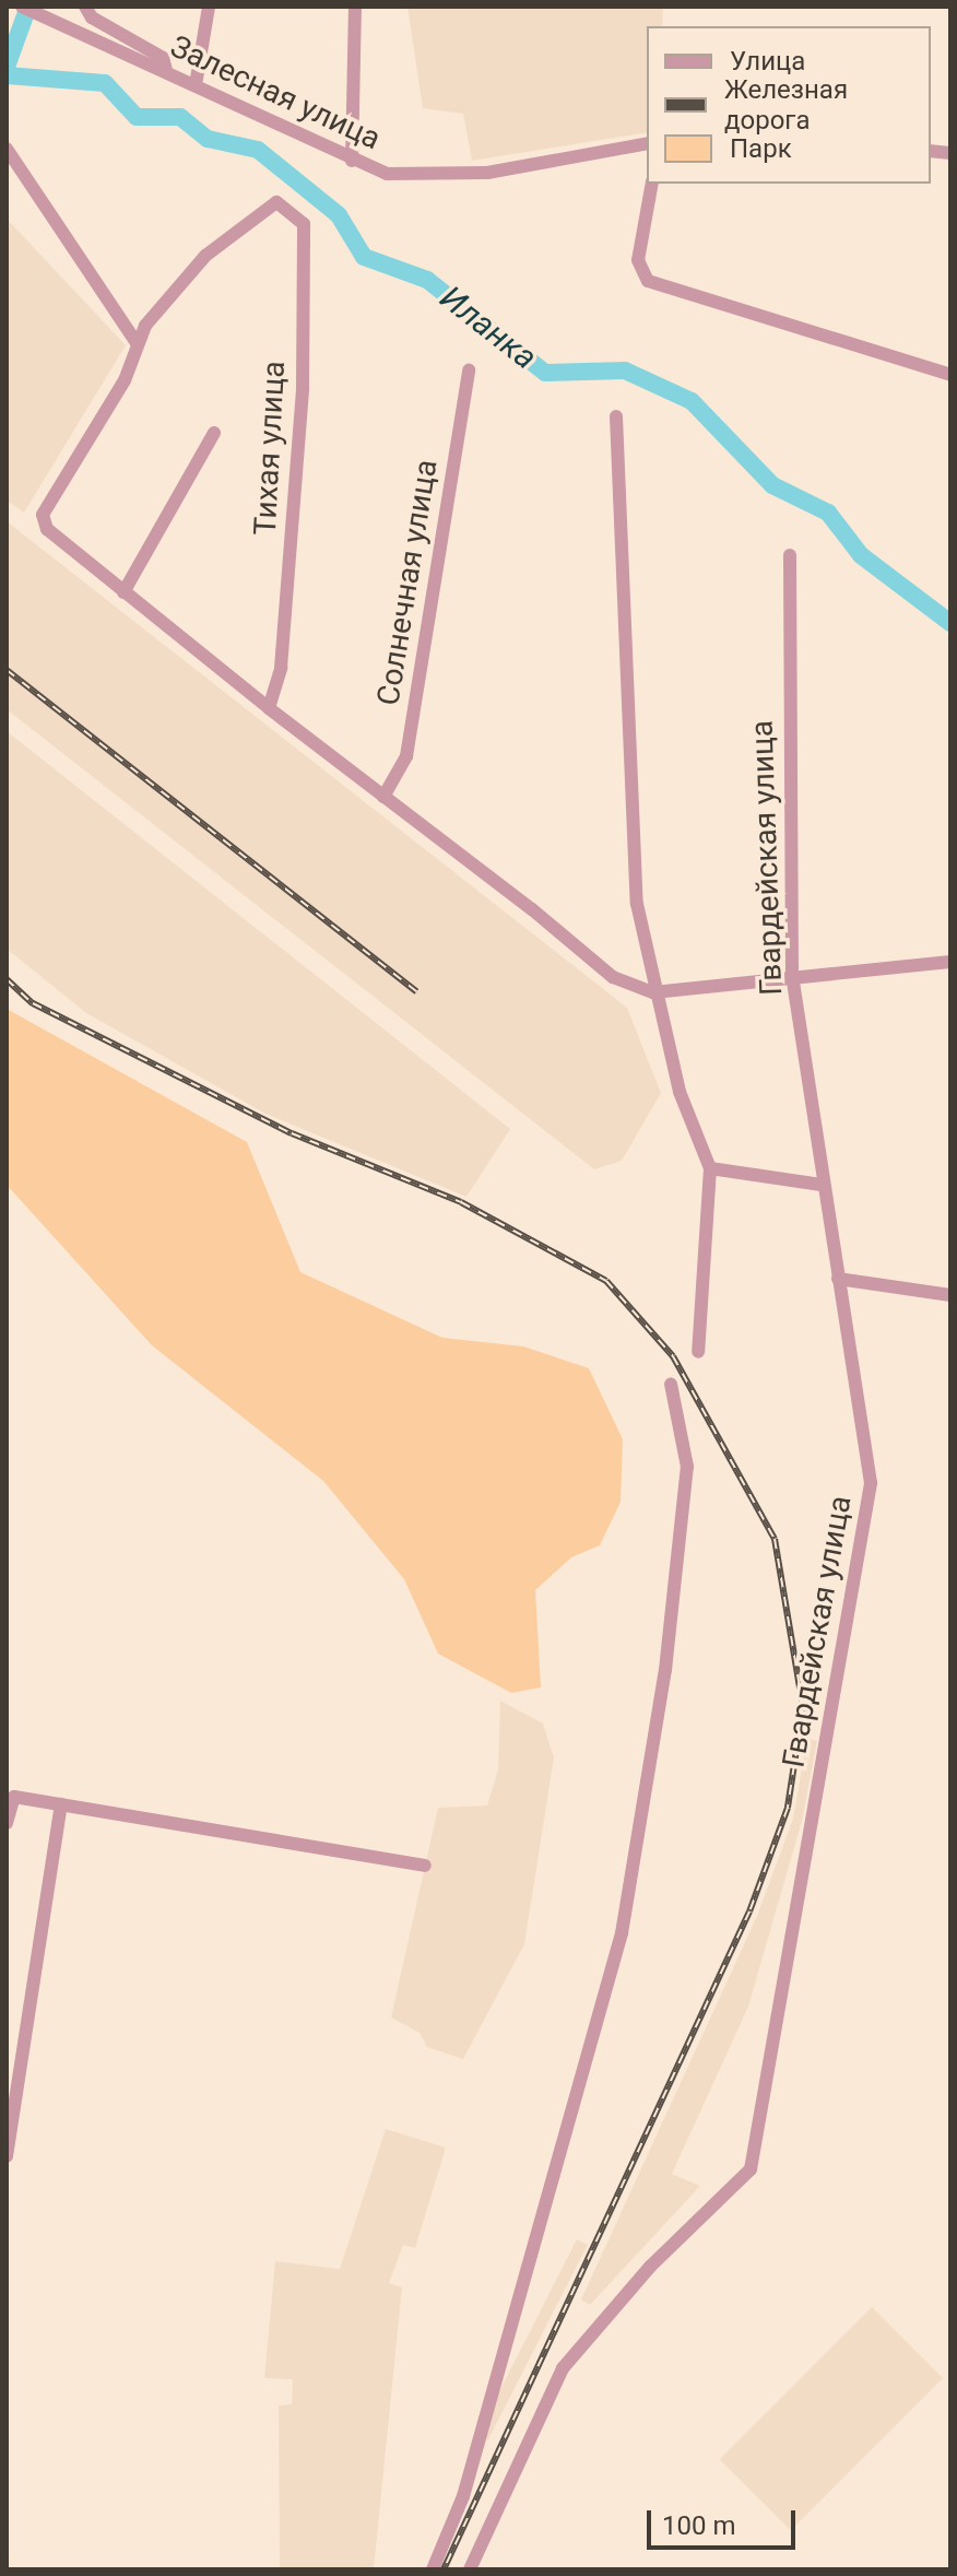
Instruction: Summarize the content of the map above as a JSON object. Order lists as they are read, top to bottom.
{
  "streets": {
    "street": [
      "Залесная улица",
      "Тихая улица",
      "Солнечная улица",
      "Гвардейская улица"
    ]
  },
  "water": ["Иланка"],
  "legend": ["Улица", "Железная дорога", "Парк"],
  "scale_bar": "100 m"
}
